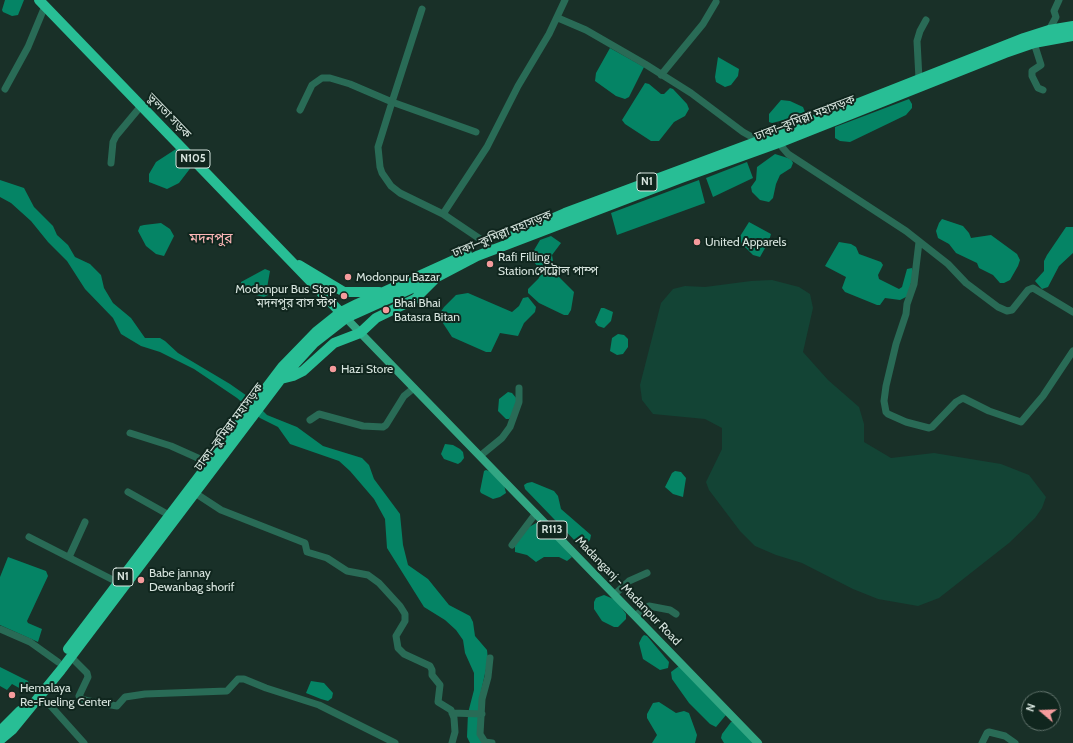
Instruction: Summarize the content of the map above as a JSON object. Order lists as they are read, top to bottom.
{
  "streets": {
    "highway": [
      "ভুলতা সড়ক",
      "ঢাকা–কুমিল্লা মহাসড়ক",
      "N105",
      "N1"
    ],
    "main road": ["R113", "Madanganj - Madanpur Road"]
  },
  "crossings": [
    ["ভুলতা সড়ক", "ঢাকা–কুমিল্লা মহাসড়ক"],
    ["ভুলতা সড়ক", "Madanganj - Madanpur Road"],
    ["ঢাকা–কুমিল্লা মহাসড়ক", "Madanganj - Madanpur Road"]
  ],
  "districts": ["মদনপুর"],
  "places": [
    "United Apparels",
    "Rafi Filling Stationপেট্রোল পাম্প",
    "Modonpur Bazar",
    "Modonpur Bus Stop মদনপুর বাস স্টপ",
    "Bhai Bhai Batasra Bitan",
    "Hazi Store",
    "Babe jannay Dewanbag shorif",
    "Hemalaya Re-Fueling Center"
  ],
  "north": "left"
}
